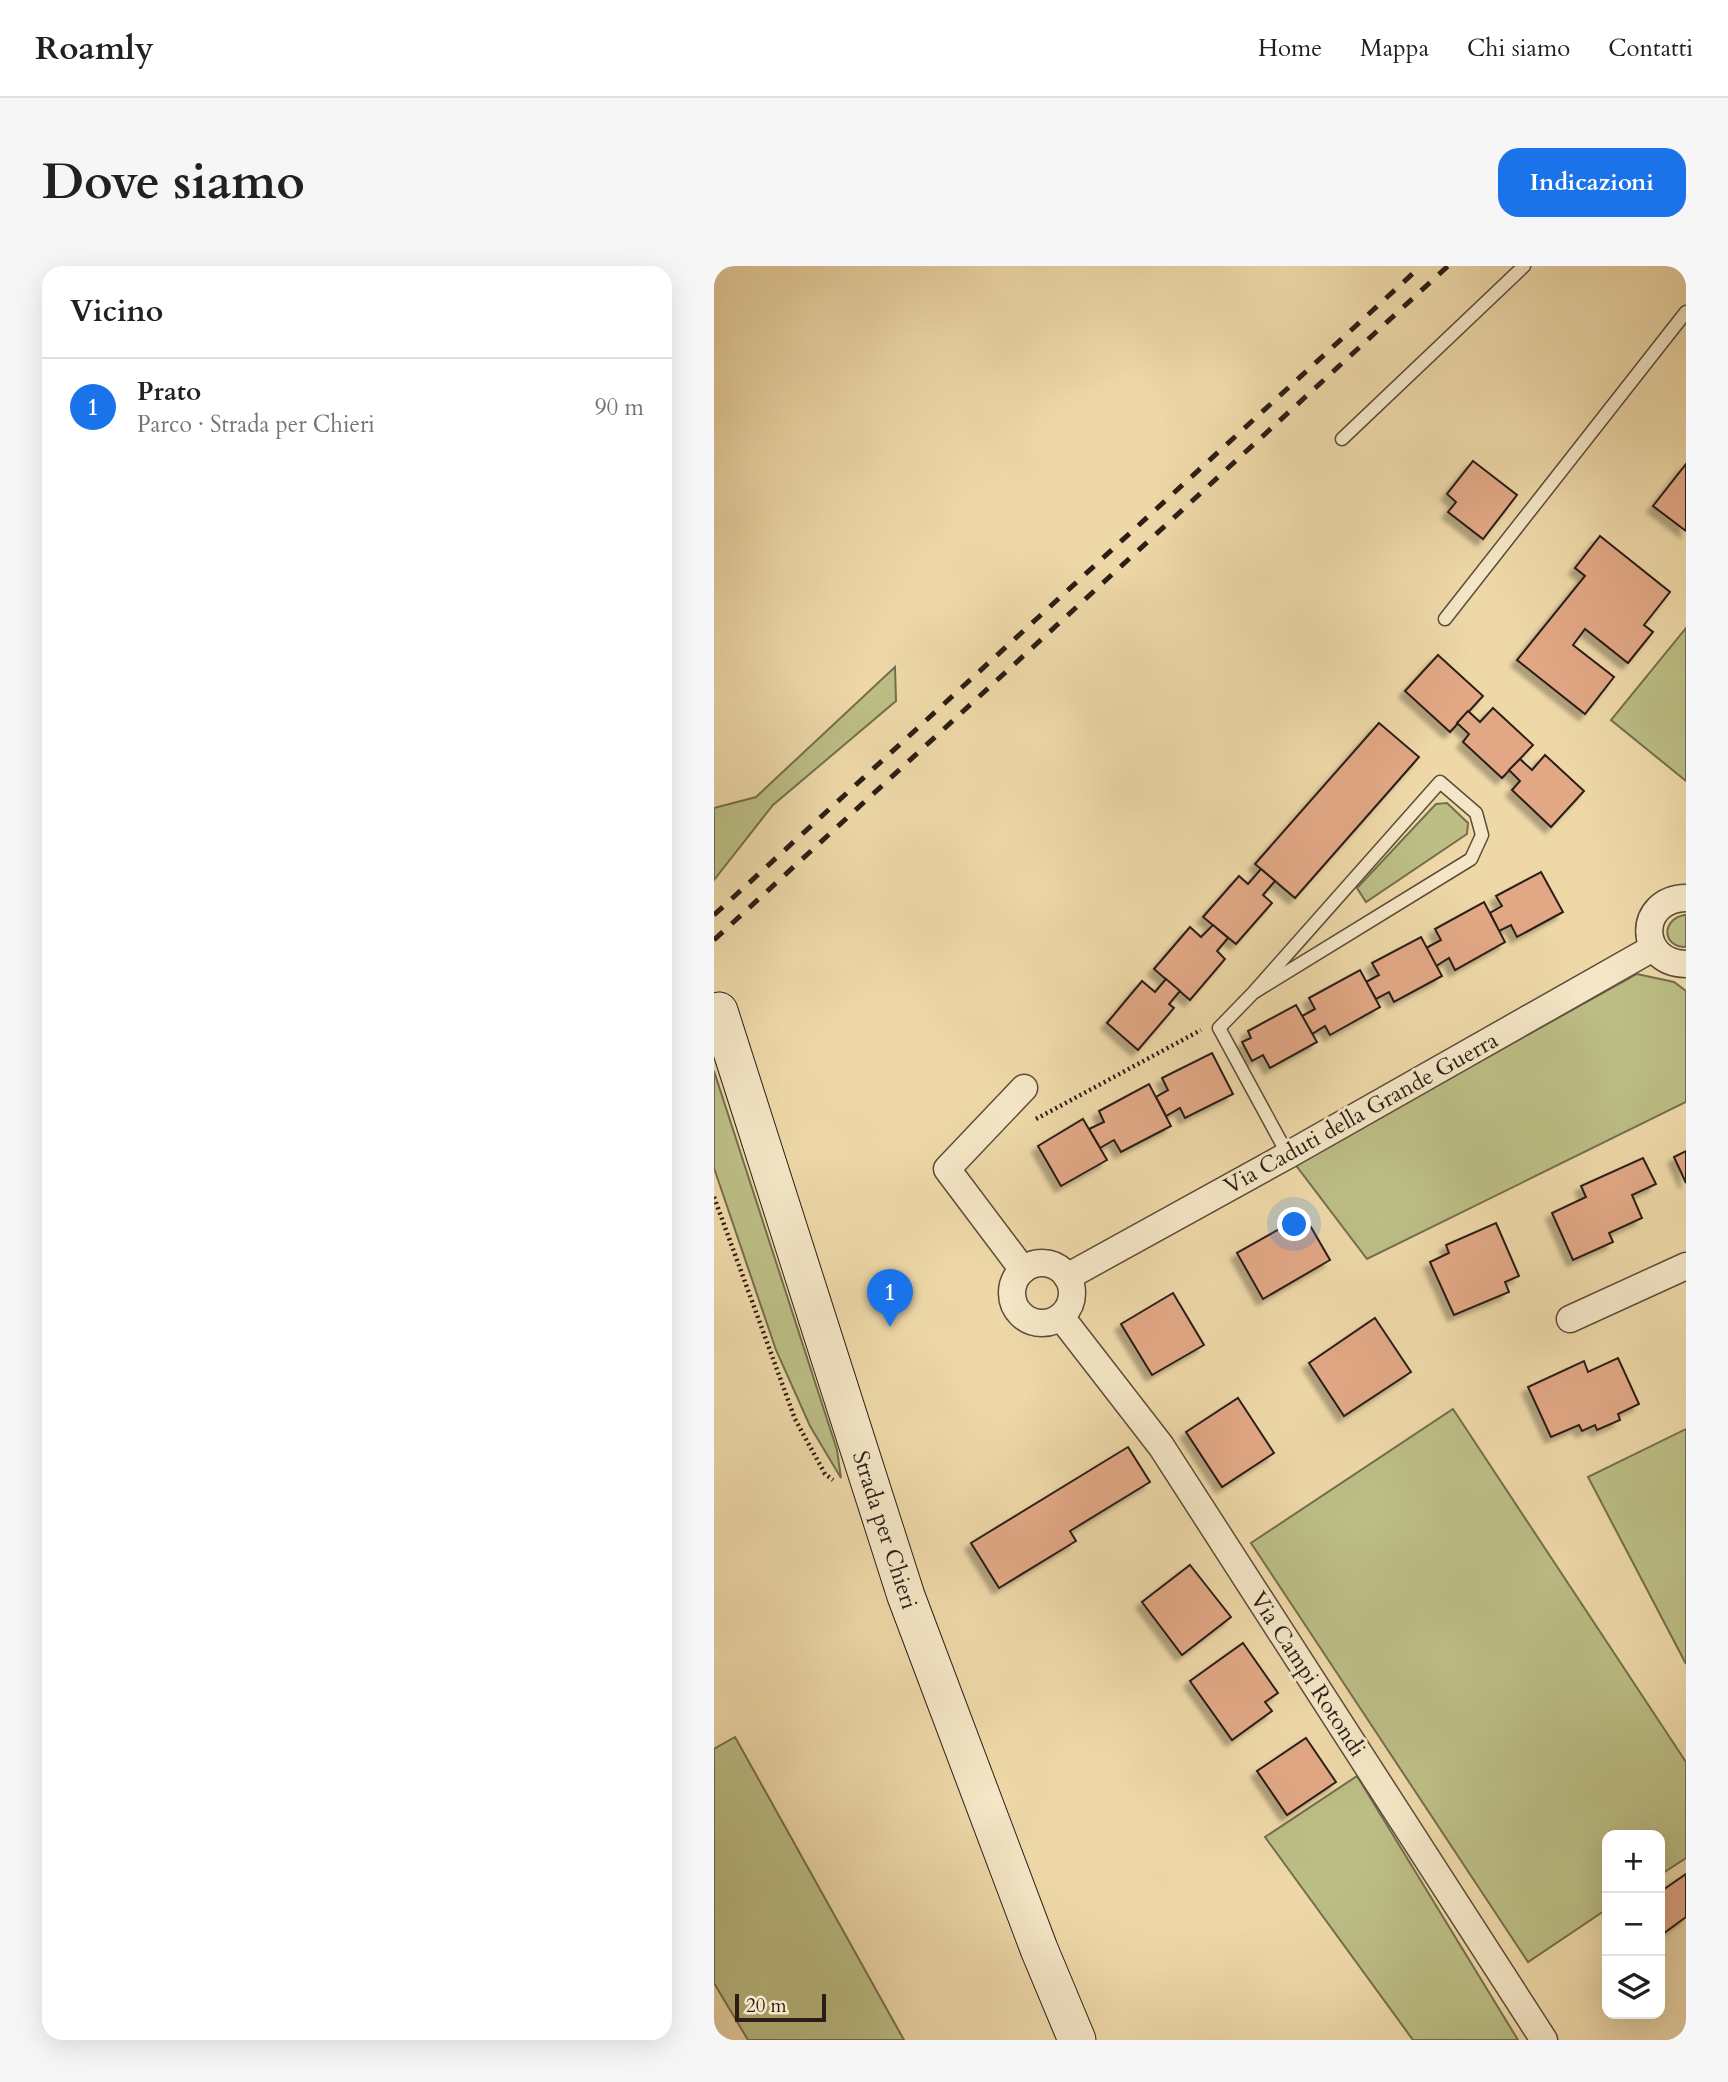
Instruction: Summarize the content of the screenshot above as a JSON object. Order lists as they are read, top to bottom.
{
  "streets": {
    "main road": ["Strada per Chieri"],
    "street": ["Via Caduti della Grande Guerra", "Via Campi Rotondi"]
  },
  "crossings": [
    ["Via Caduti della Grande Guerra", "Via Campi Rotondi"]
  ],
  "scale_bar": "20 m",
  "page": {
    "header": "Roamly",
    "nav": [
      "Home",
      "Mappa",
      "Chi siamo",
      "Contatti"
    ],
    "buttons": "Indicazioni",
    "title": "Dove siamo",
    "heading": "Vicino",
    "list": [
      {
        "mark": "1",
        "name": "Prato",
        "note": "Parco · Strada per Chieri",
        "value": "90 m"
      }
    ],
    "pins": "1",
    "map_buttons": ["+", "−"],
    "scale": "20 m"
  }
}
